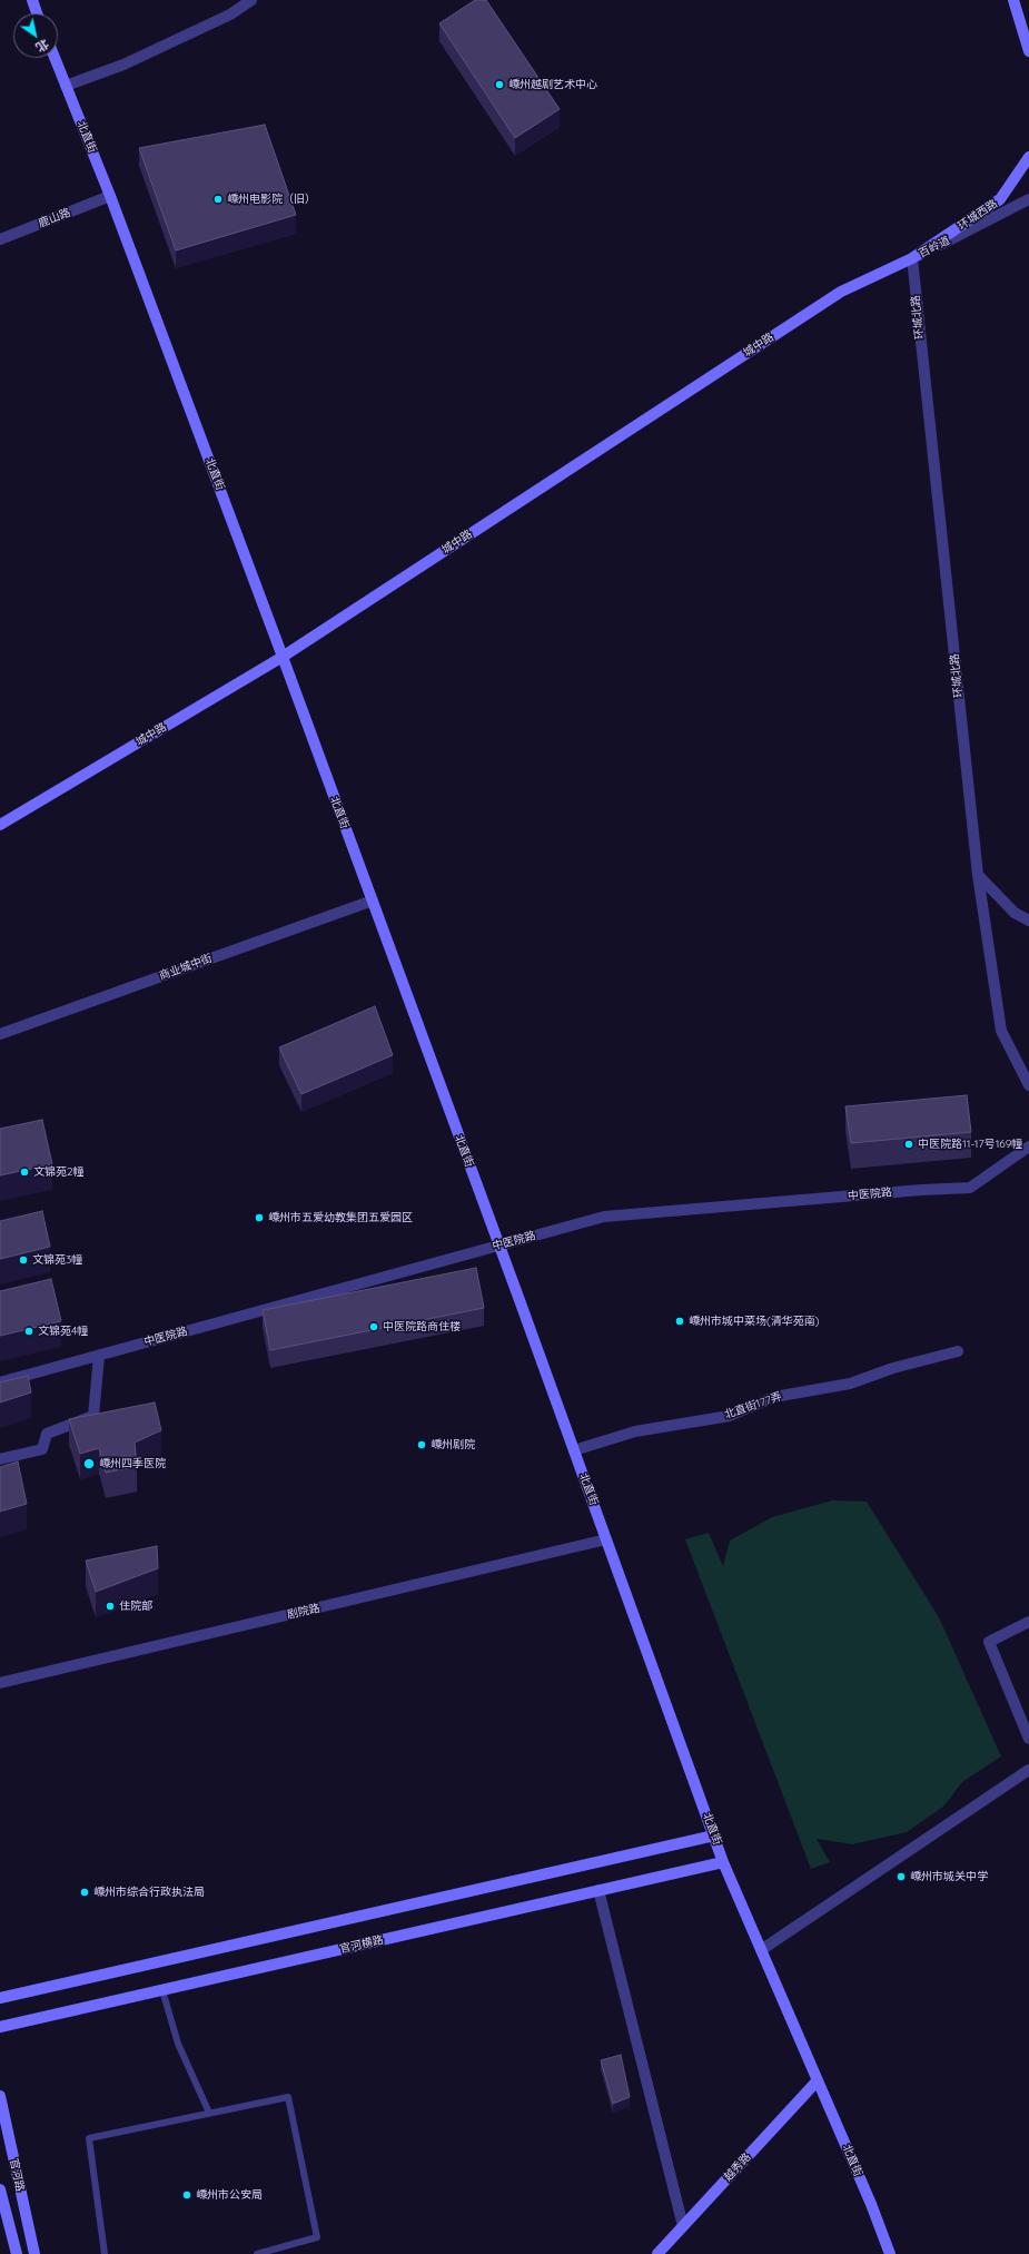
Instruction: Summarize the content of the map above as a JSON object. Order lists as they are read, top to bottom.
{
  "streets": {
    "street": [
      "北直街",
      "环城西路",
      "鹿山路",
      "百岭道",
      "环城北路",
      "城中路",
      "商业城中街",
      "中医院路",
      "北直街177弄",
      "剧院路",
      "官河横路",
      "越秀路",
      "官河路"
    ]
  },
  "crossings": [
    ["北直街", "鹿山路"],
    ["北直街", "城中路"],
    ["北直街", "商业城中街"],
    ["北直街", "中医院路"],
    ["北直街", "北直街177弄"],
    ["北直街", "剧院路"],
    ["北直街", "官河横路"],
    ["北直街", "越秀路"],
    ["环城西路", "百岭道"],
    ["环城西路", "环城北路"],
    ["环城西路", "城中路"],
    ["百岭道", "环城北路"],
    ["百岭道", "城中路"],
    ["环城北路", "城中路"]
  ],
  "places": [
    "嵊州越剧艺术中心",
    "嵊州电影院（旧）",
    "中医院路11-17号169幢",
    "文锦苑2幢",
    "嵊州市五爱幼教集团五爱园区",
    "文锦苑3幢",
    "嵊州市城中菜场(清华苑南)",
    "中医院路商住楼",
    "文锦苑4幢",
    "嵊州剧院",
    "嵊州四季医院",
    "住院部",
    "嵊州市城关中学",
    "嵊州市综合行政执法局",
    "嵊州市公安局"
  ],
  "north": "bottom right"
}
